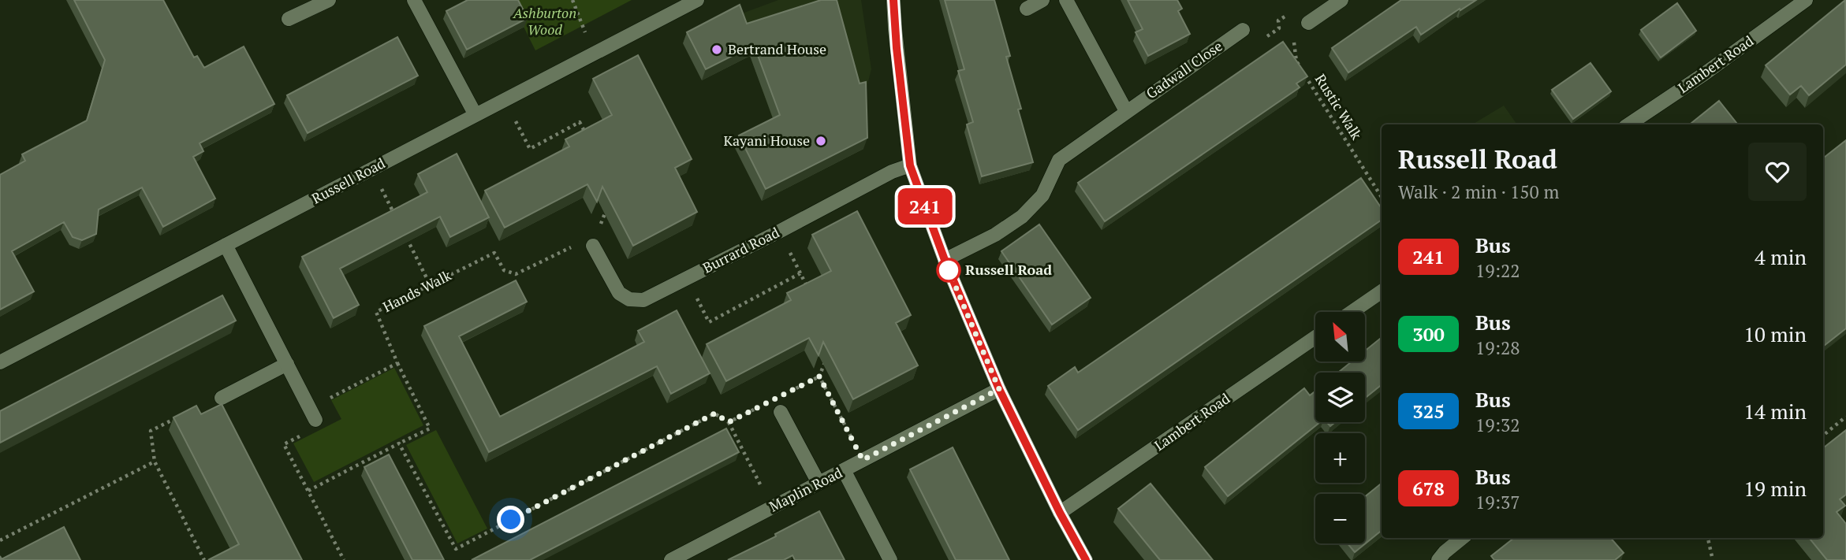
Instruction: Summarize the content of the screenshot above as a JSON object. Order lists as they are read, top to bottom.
{
  "streets": {
    "street": [
      "Lambert Road",
      "Gadwall Close",
      "Russell Road",
      "Burrard Road",
      "Maplin Road"
    ],
    "path": ["Rustic Walk", "Hands Walk"]
  },
  "crossings": [
    ["Burrard Road", "Hands Walk"]
  ],
  "parks": ["Ashburton Wood"],
  "places": ["Bertrand House", "Kayani House", "Russell Road"],
  "lines": ["bus line 241"],
  "north": "top left",
  "page": {
    "on_map": "241",
    "heading": ["Russell Road", "Walk · 2 min · 150 m"],
    "list": [
      {
        "mark": "241",
        "name": "Bus",
        "note": "19:22",
        "value": "4 min"
      },
      {
        "mark": "300",
        "name": "Bus",
        "note": "19:28",
        "value": "10 min"
      },
      {
        "mark": "325",
        "name": "Bus",
        "note": "19:32",
        "value": "14 min"
      },
      {
        "mark": "678",
        "name": "Bus",
        "note": "19:37",
        "value": "19 min"
      }
    ],
    "map_buttons": ["+", "−"]
  }
}
